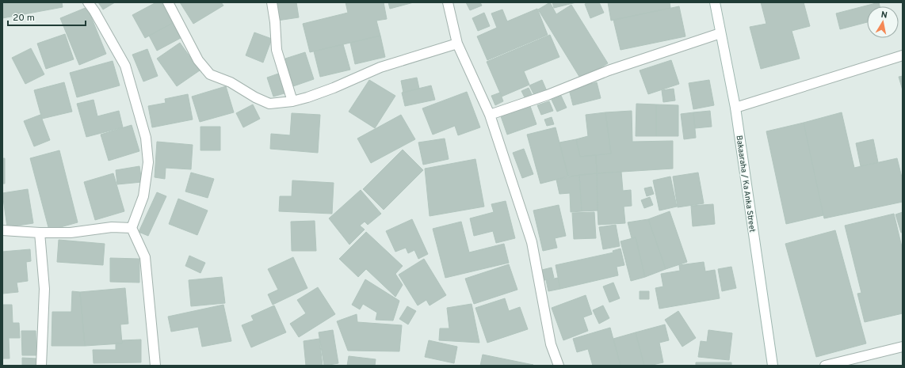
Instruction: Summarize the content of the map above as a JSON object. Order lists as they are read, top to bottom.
{
  "streets": {
    "street": ["Bakaaraha / Ka Anka Street"]
  },
  "scale_bar": "20 m",
  "north": "top"
}
